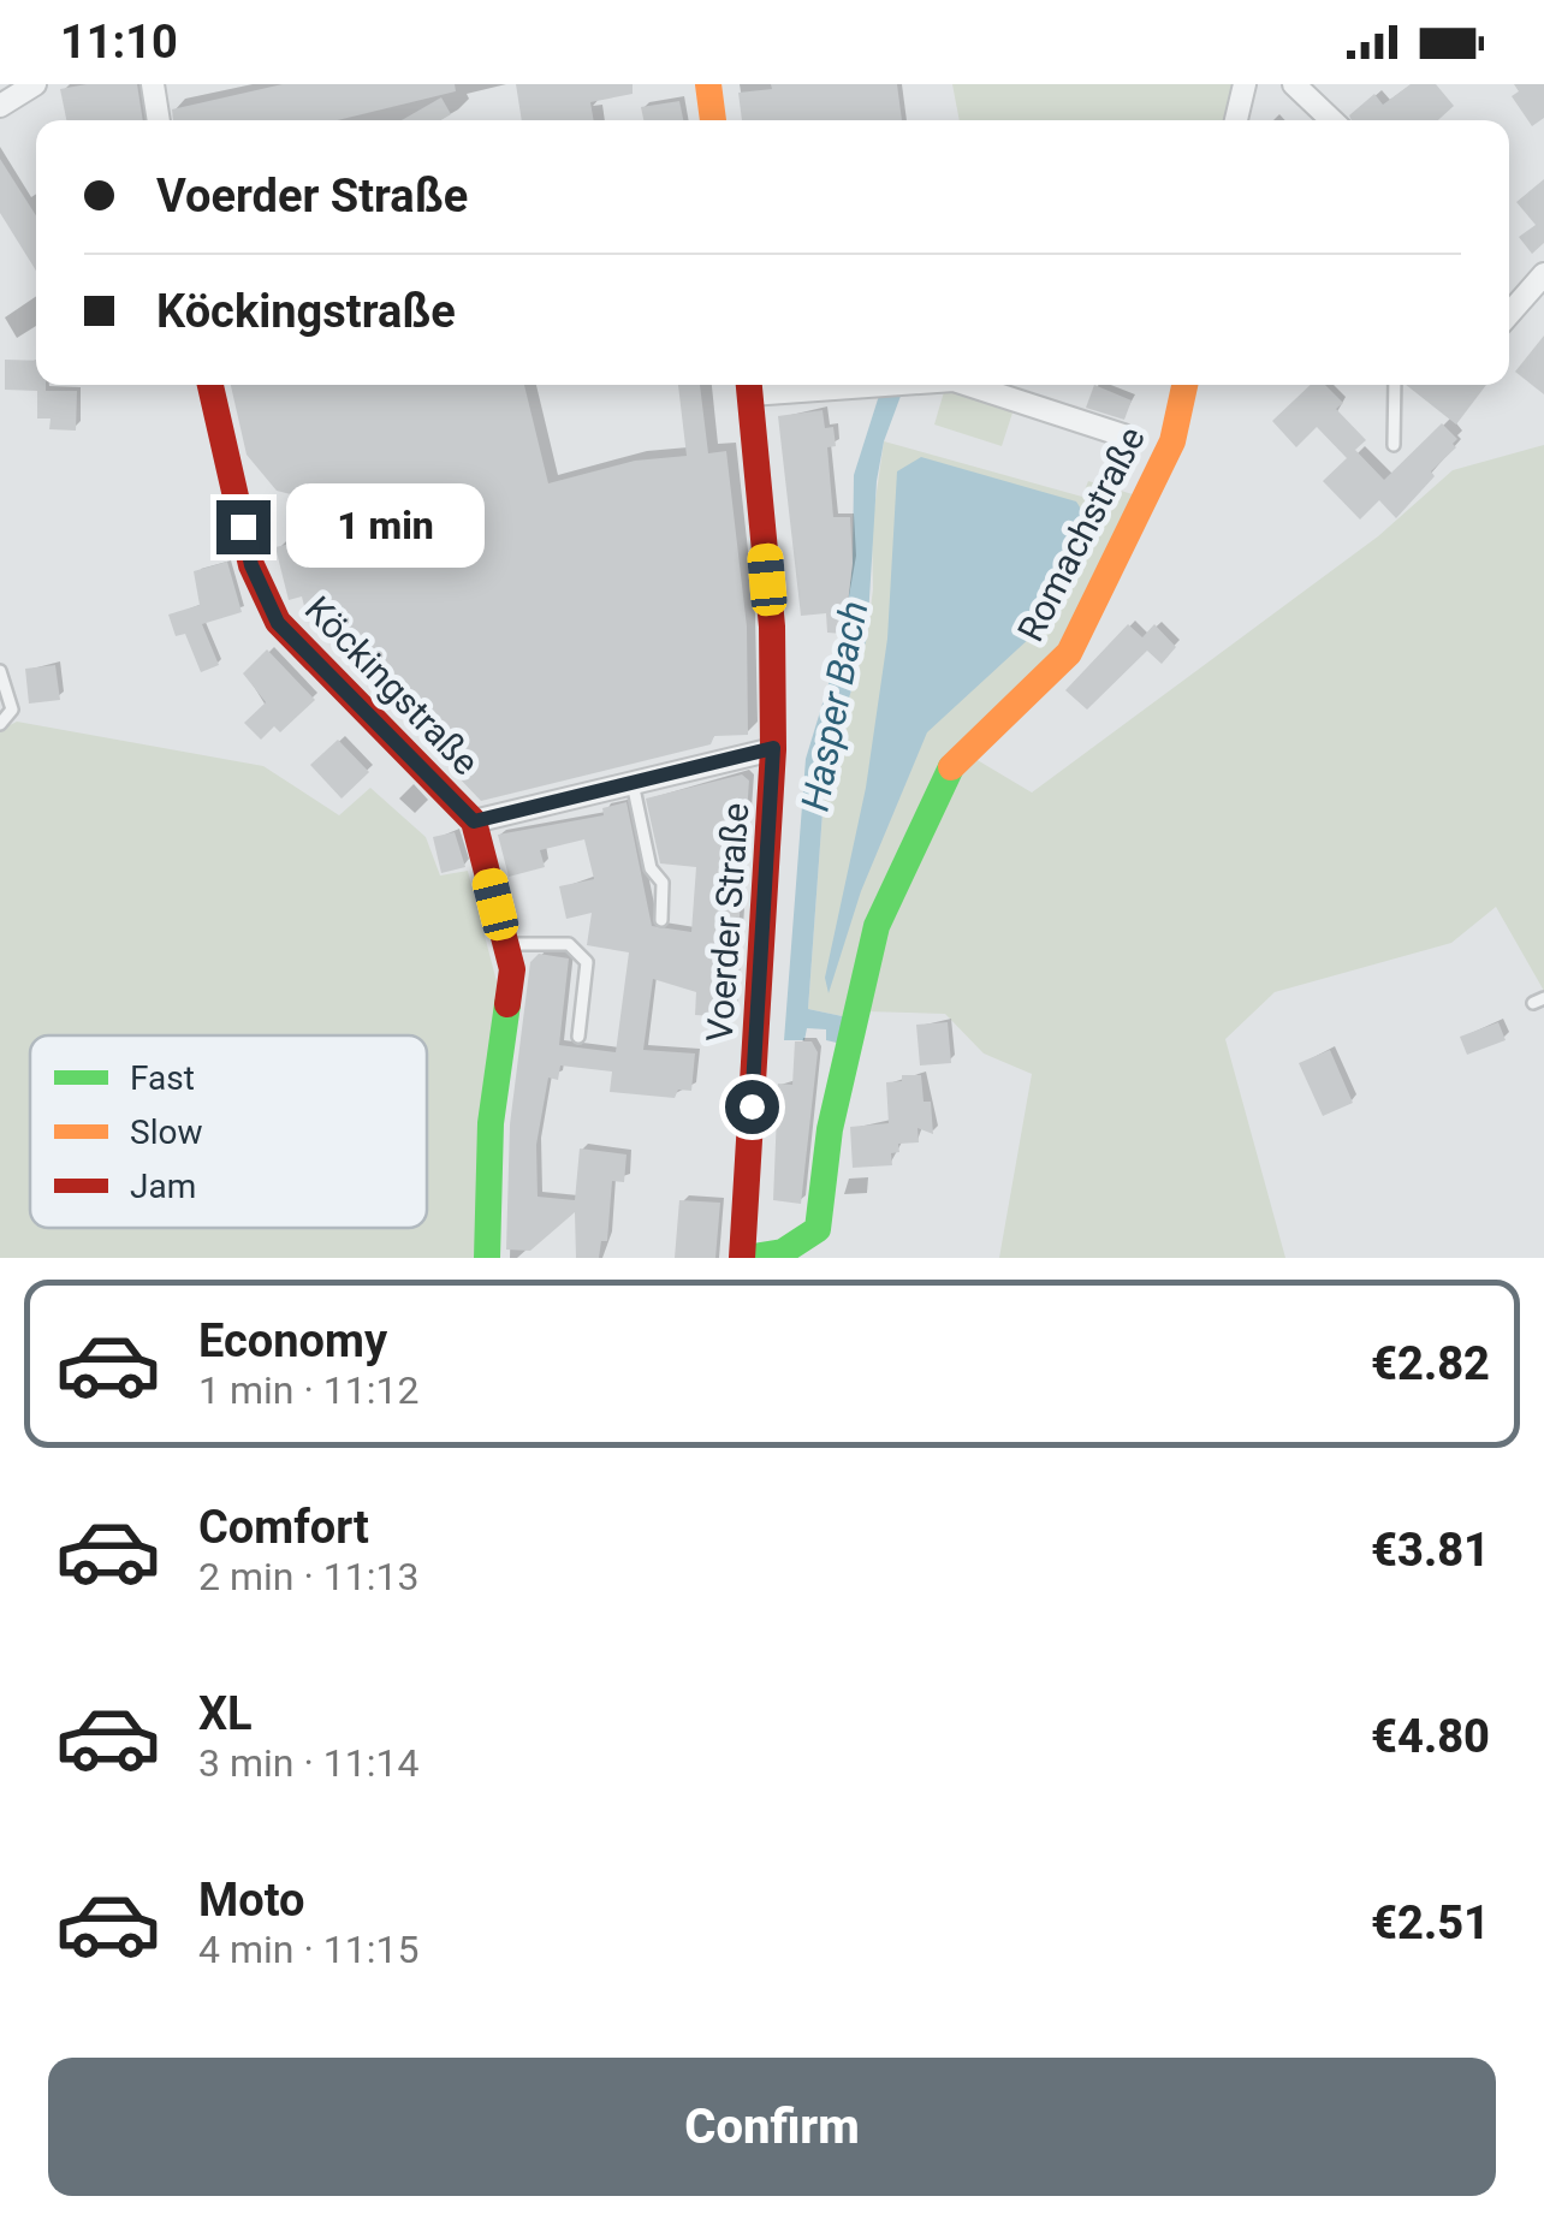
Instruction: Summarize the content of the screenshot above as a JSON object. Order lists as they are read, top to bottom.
{
  "streets": {
    "street": ["Romachstraße", "Köckingstraße", "Voerder Straße"]
  },
  "crossings": [
    ["Romachstraße", "Voerder Straße"]
  ],
  "water": ["Hasper Bach"],
  "legend": ["Fast", "Slow", "Jam"],
  "page": {
    "status": "11:10",
    "banner": ["Voerder Straße", "Köckingstraße"],
    "bubble": "1 min",
    "list": [
      {
        "name": "Economy",
        "note": "1 min · 11:12",
        "value": "€2.82"
      },
      {
        "name": "Comfort",
        "note": "2 min · 11:13",
        "value": "€3.81"
      },
      {
        "name": "XL",
        "note": "3 min · 11:14",
        "value": "€4.80"
      },
      {
        "name": "Moto",
        "note": "4 min · 11:15",
        "value": "€2.51"
      }
    ],
    "buttons": "Confirm"
  }
}
